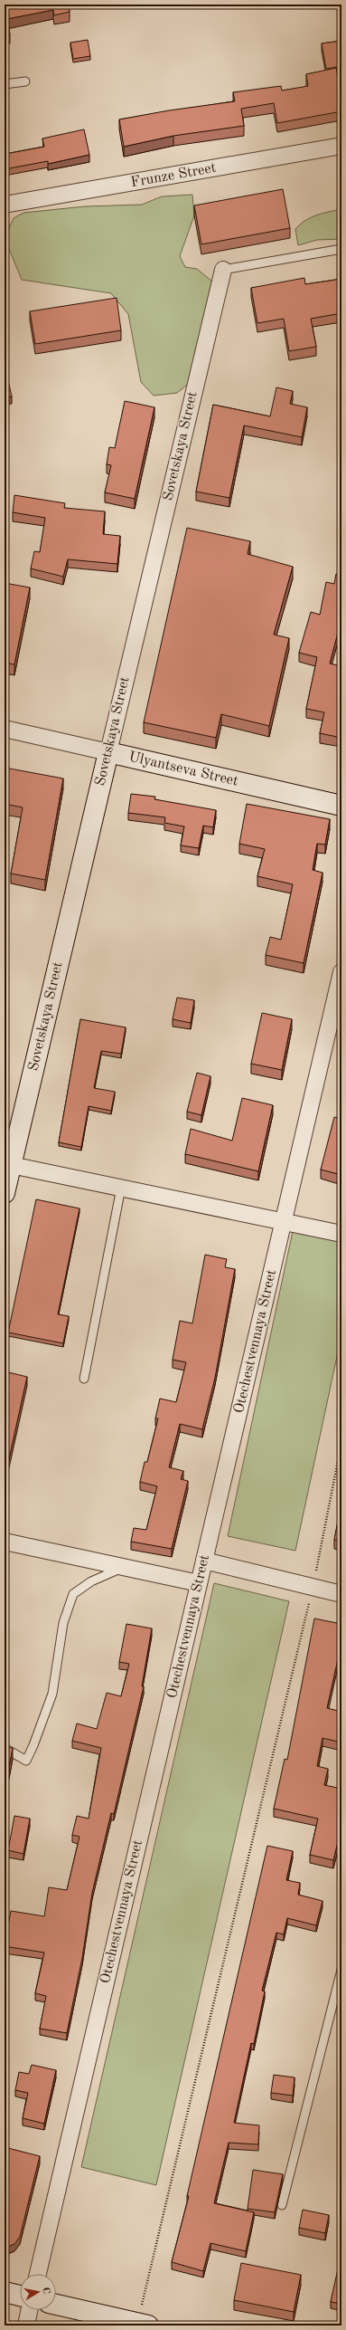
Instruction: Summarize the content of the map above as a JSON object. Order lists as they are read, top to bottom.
{
  "streets": {
    "street": [
      "Frunze Street",
      "Sovetskaya Street",
      "Ulyantseva Street",
      "Otechestvennaya Street"
    ]
  },
  "crossings": [
    ["Sovetskaya Street", "Ulyantseva Street"]
  ],
  "north": "right"
}
